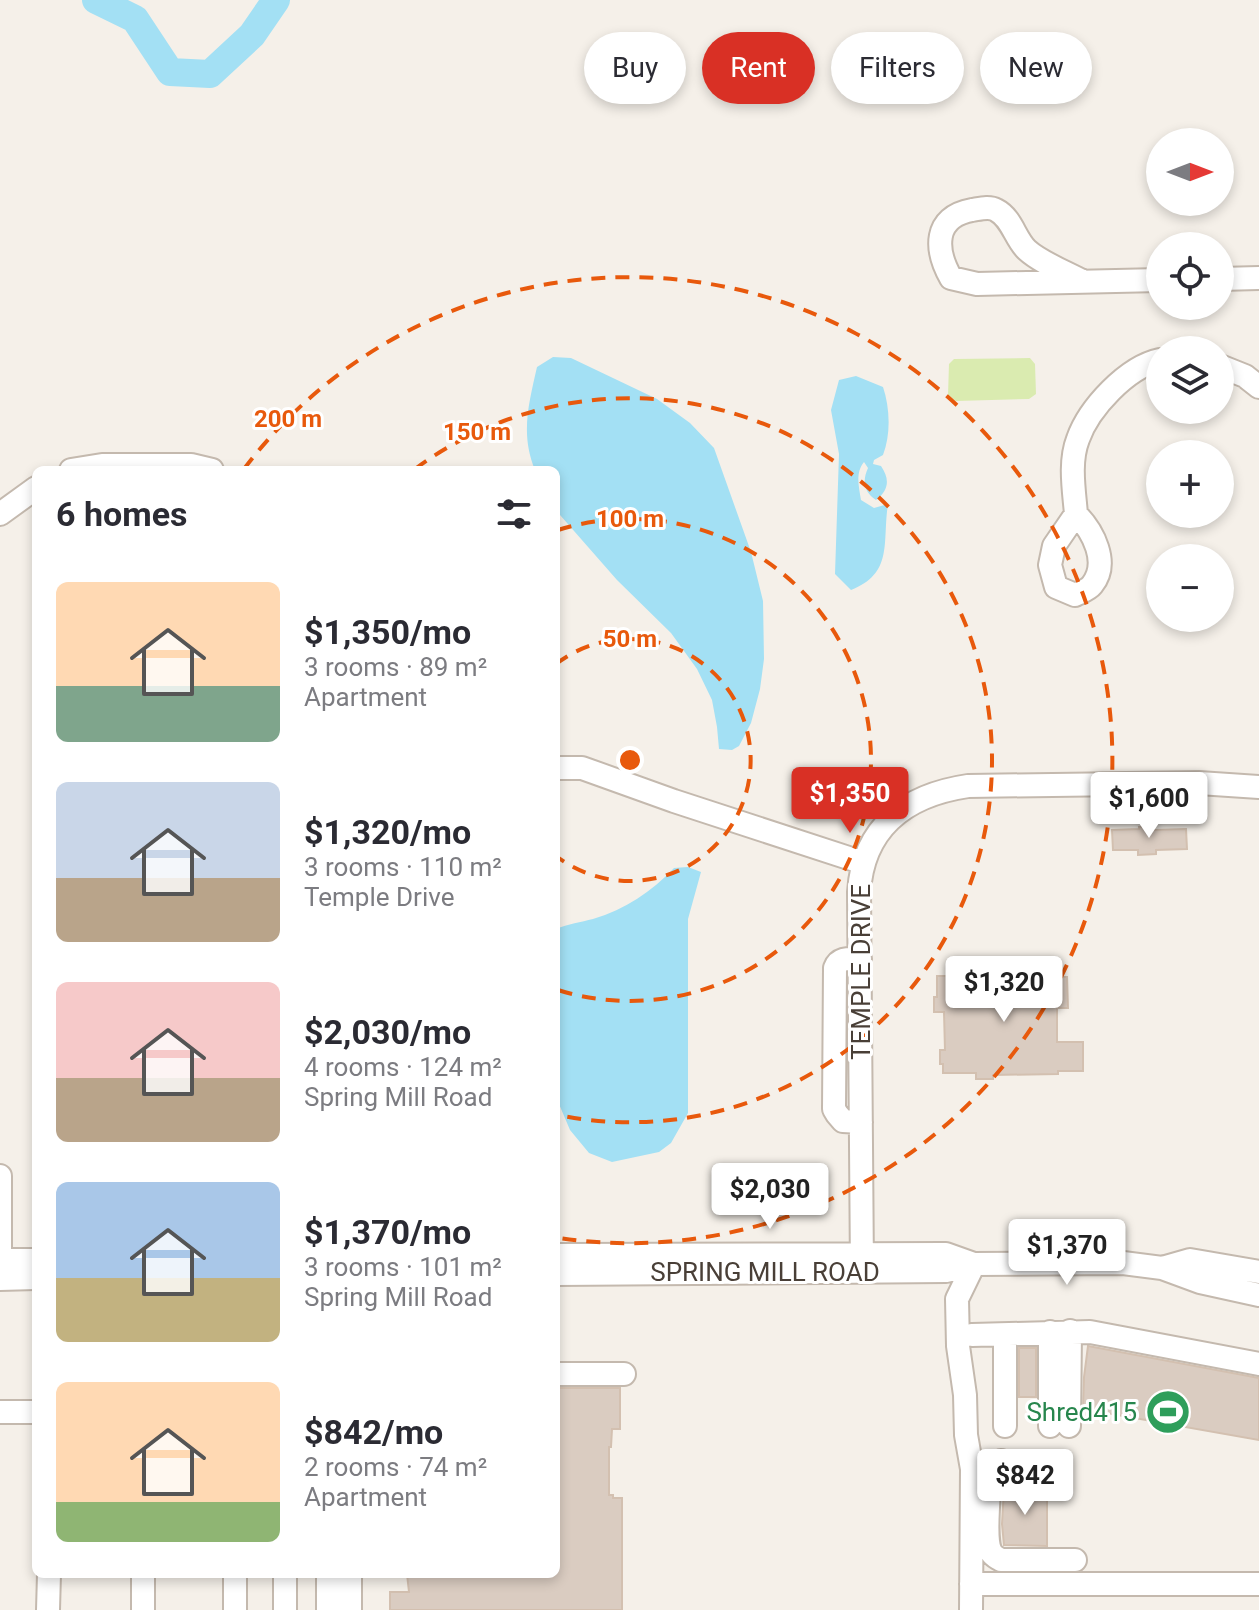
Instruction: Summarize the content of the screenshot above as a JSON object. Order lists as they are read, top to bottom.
{
  "streets": {
    "street": ["TEMPLE DRIVE", "SPRING MILL ROAD"]
  },
  "crossings": [
    ["TEMPLE DRIVE", "SPRING MILL ROAD"]
  ],
  "places": {
    "sports": ["Shred415"]
  },
  "north": "right",
  "page": {
    "chip": [
      "Buy",
      "Rent",
      "Filters",
      "New"
    ],
    "map_buttons": ["+", "−"],
    "heading": "6 homes",
    "list": [
      {
        "name": "$1,350/mo",
        "note": "3 rooms · 89 m² · Apartment"
      },
      {
        "name": "$1,320/mo",
        "note": "3 rooms · 110 m² · Temple Drive"
      },
      {
        "name": "$2,030/mo",
        "note": "4 rooms · 124 m² · Spring Mill Road"
      },
      {
        "name": "$1,370/mo",
        "note": "3 rooms · 101 m² · Spring Mill Road"
      },
      {
        "name": "$842/mo",
        "note": "2 rooms · 74 m² · Apartment"
      }
    ],
    "price": [
      "$1,350",
      "$1,600",
      "$1,320",
      "$2,030",
      "$1,370",
      "$842"
    ]
  },
  "rings": [
    "200 m",
    "150 m",
    "100 m",
    "50 m"
  ]
}
